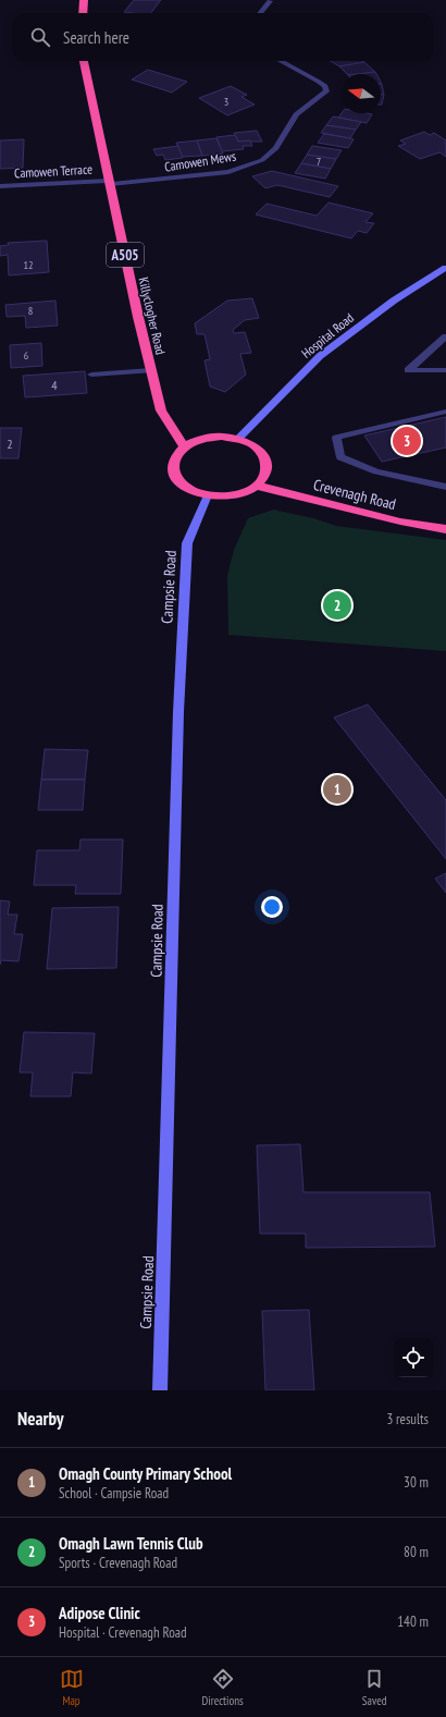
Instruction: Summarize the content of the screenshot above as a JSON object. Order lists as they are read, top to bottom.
{
  "streets": {
    "highway": ["A505", "Killyclogher Road", "Crevenagh Road"],
    "main road": ["Hospital Road", "Campsie Road"],
    "street": ["Camowen Mews", "Camowen Terrace"]
  },
  "crossings": [
    ["Camowen Mews", "Camowen Terrace"],
    ["Camowen Mews", "Killyclogher Road"],
    ["Camowen Terrace", "Killyclogher Road"],
    ["Killyclogher Road", "Hospital Road"],
    ["Killyclogher Road", "Crevenagh Road"],
    ["Killyclogher Road", "Campsie Road"],
    ["Hospital Road", "Crevenagh Road"],
    ["Hospital Road", "Campsie Road"],
    ["Crevenagh Road", "Campsie Road"]
  ],
  "house_numbers": [
    "3",
    "7",
    "12",
    "8",
    "6",
    "4",
    "2"
  ],
  "north": "left",
  "page": {
    "search": "Search here",
    "pins": ["3", "2", "1"],
    "heading": ["Nearby", "3 results"],
    "list": [
      {
        "mark": "1",
        "name": "Omagh County Primary School",
        "note": "School · Campsie Road",
        "value": "30 m"
      },
      {
        "mark": "2",
        "name": "Omagh Lawn Tennis Club",
        "note": "Sports · Crevenagh Road",
        "value": "80 m"
      },
      {
        "mark": "3",
        "name": "Adipose Clinic",
        "note": "Hospital · Crevenagh Road",
        "value": "140 m"
      }
    ],
    "nav": ["Map", "Directions", "Saved"]
  }
}
